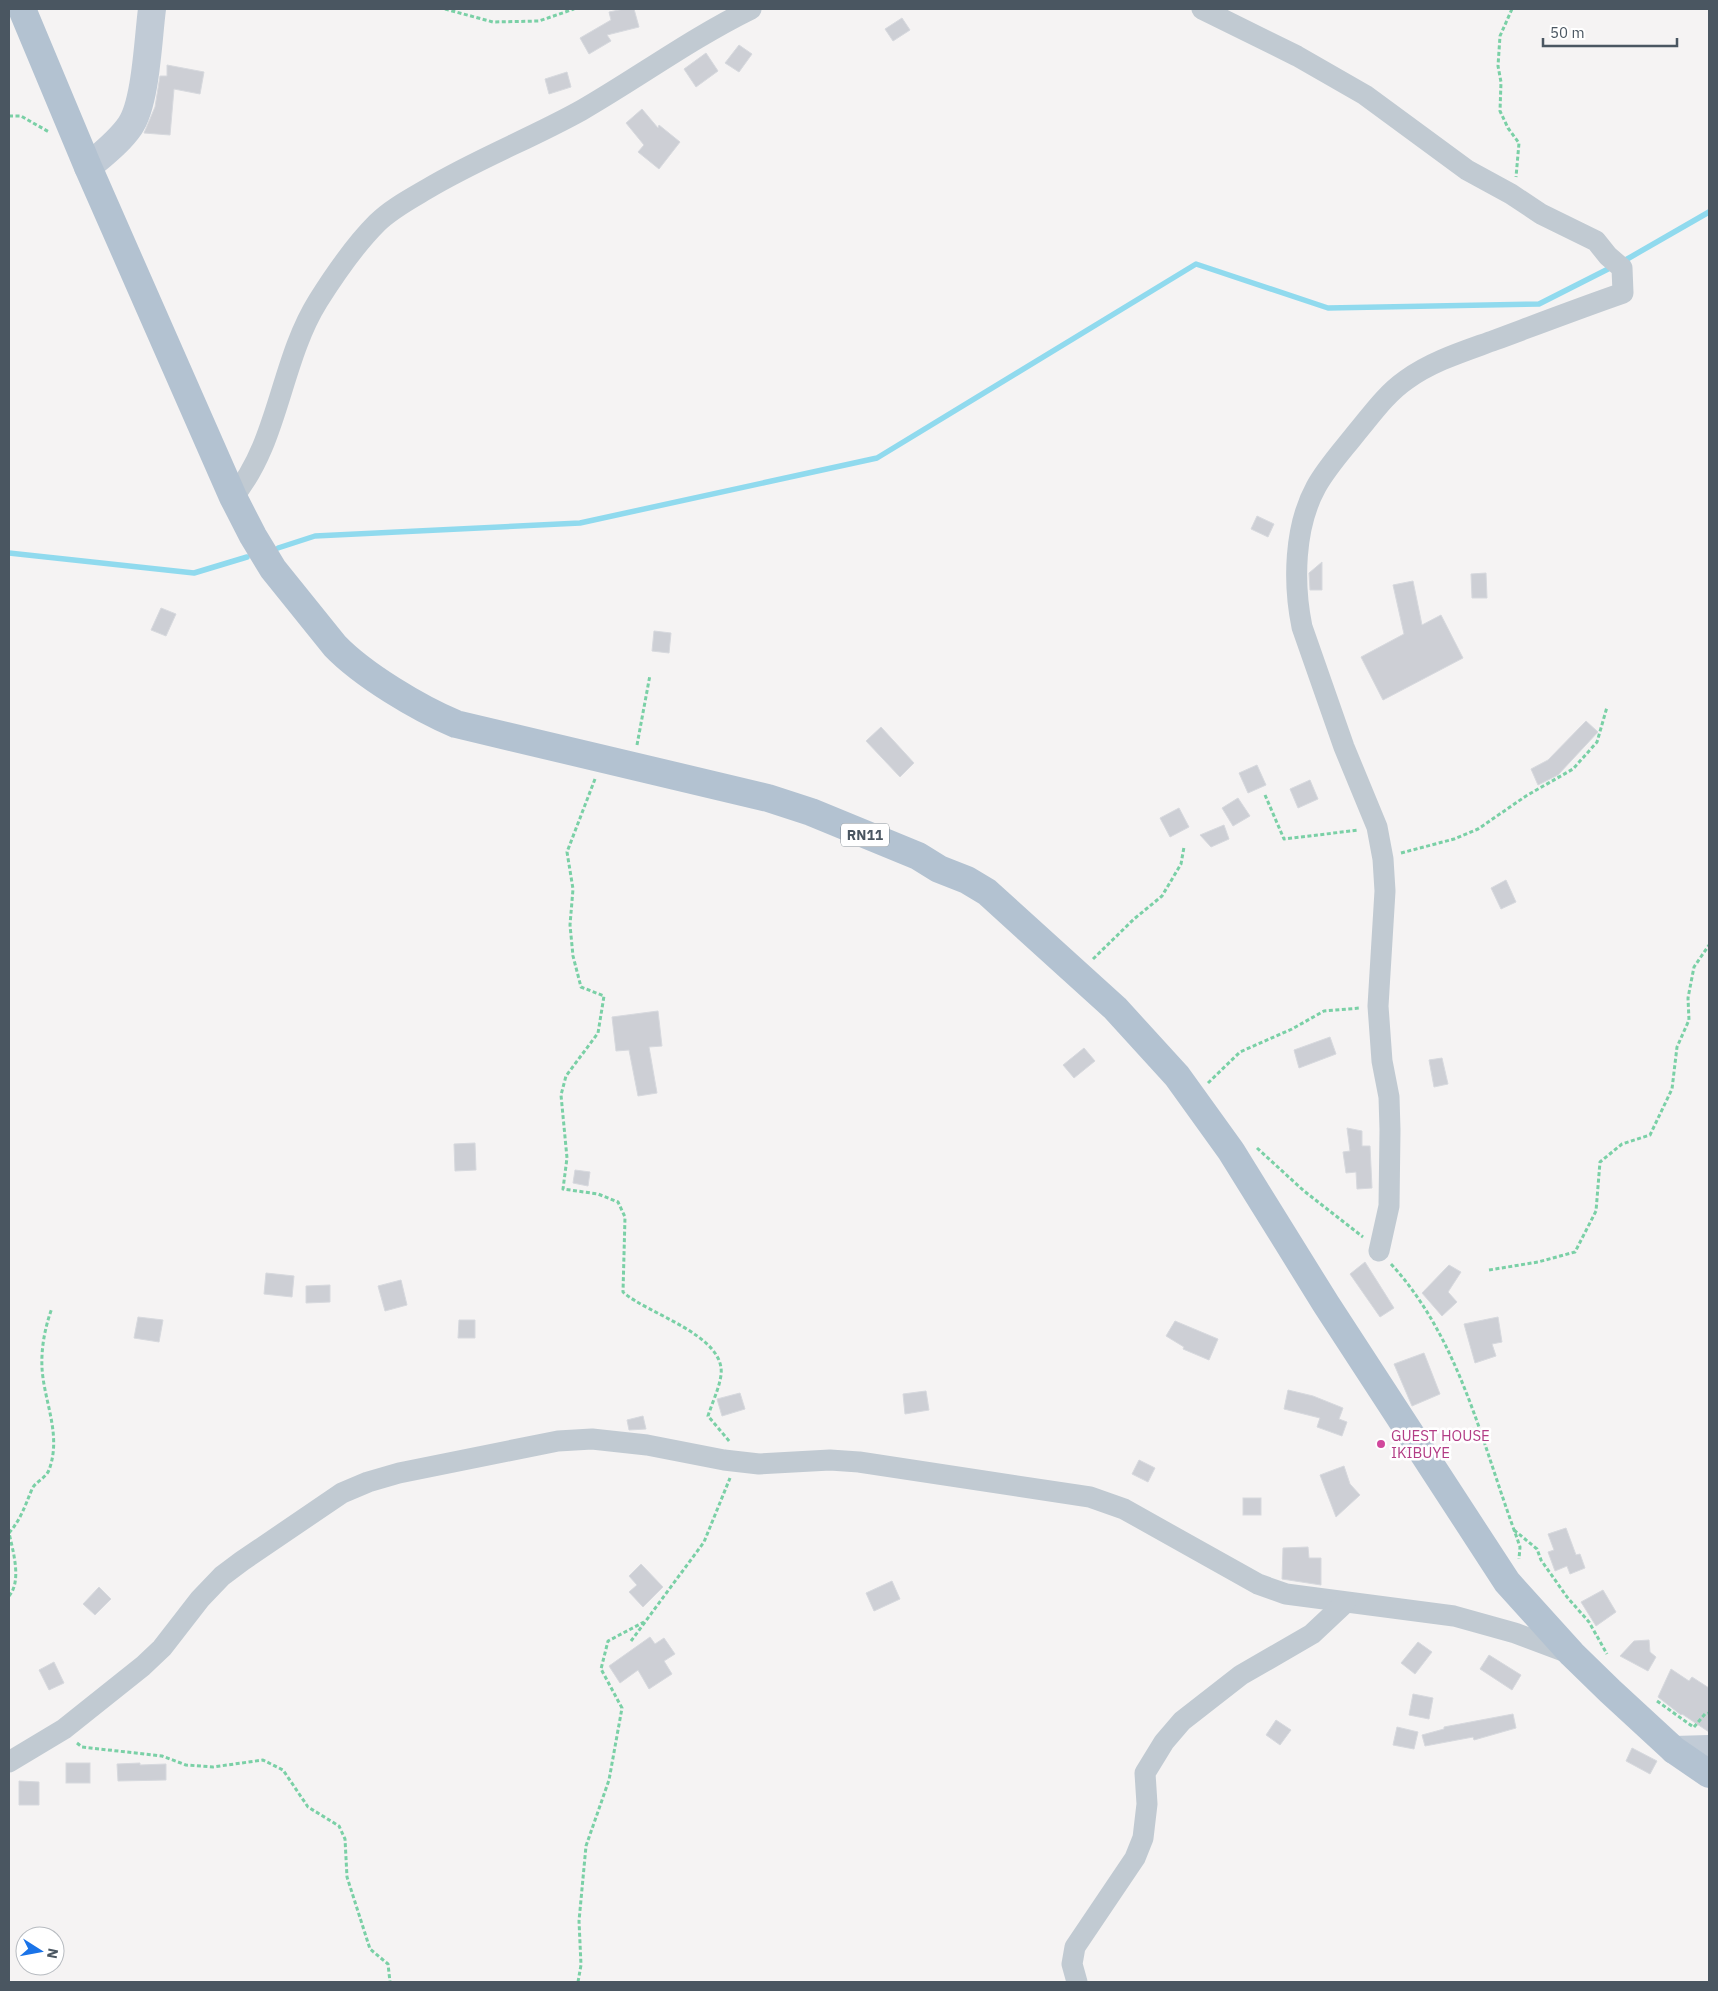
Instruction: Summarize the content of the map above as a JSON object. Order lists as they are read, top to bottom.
{
  "streets": {
    "main road": ["RN11"]
  },
  "places": ["GUEST HOUSE IKIBUYE"],
  "scale_bar": "50 m",
  "north": "right"
}
